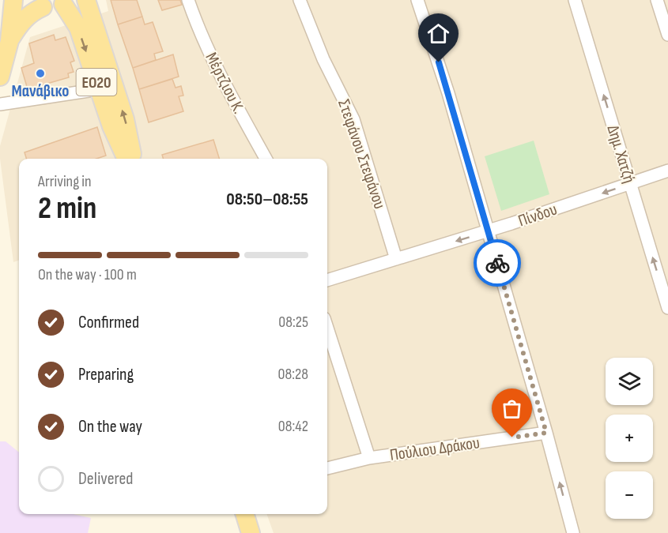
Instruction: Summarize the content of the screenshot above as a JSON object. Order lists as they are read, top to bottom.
{
  "streets": {
    "main road": ["ΕΟ20"],
    "street": [
      "Μέρτζιου Κ.",
      "Στεφάνου Στεφάνου",
      "Δημ. Χατζή",
      "Πίνδου",
      "Πούλιου Δράκου"
    ]
  },
  "crossings": [
    ["Στεφάνου Στεφάνου", "Πίνδου"],
    ["Δημ. Χατζή", "Πίνδου"]
  ],
  "one_way": ["Δημ. Χατζή", "Πίνδου"],
  "places": ["Μανάβικο"],
  "page": {
    "heading": ["2 min", "Arriving in", "08:50–08:55"],
    "bar": "On the way · 100 m",
    "list": [
      ["Confirmed", "08:25"],
      ["Preparing", "08:28"],
      ["On the way", "08:42"],
      "Delivered"
    ],
    "map_buttons": ["+", "−"]
  }
}
